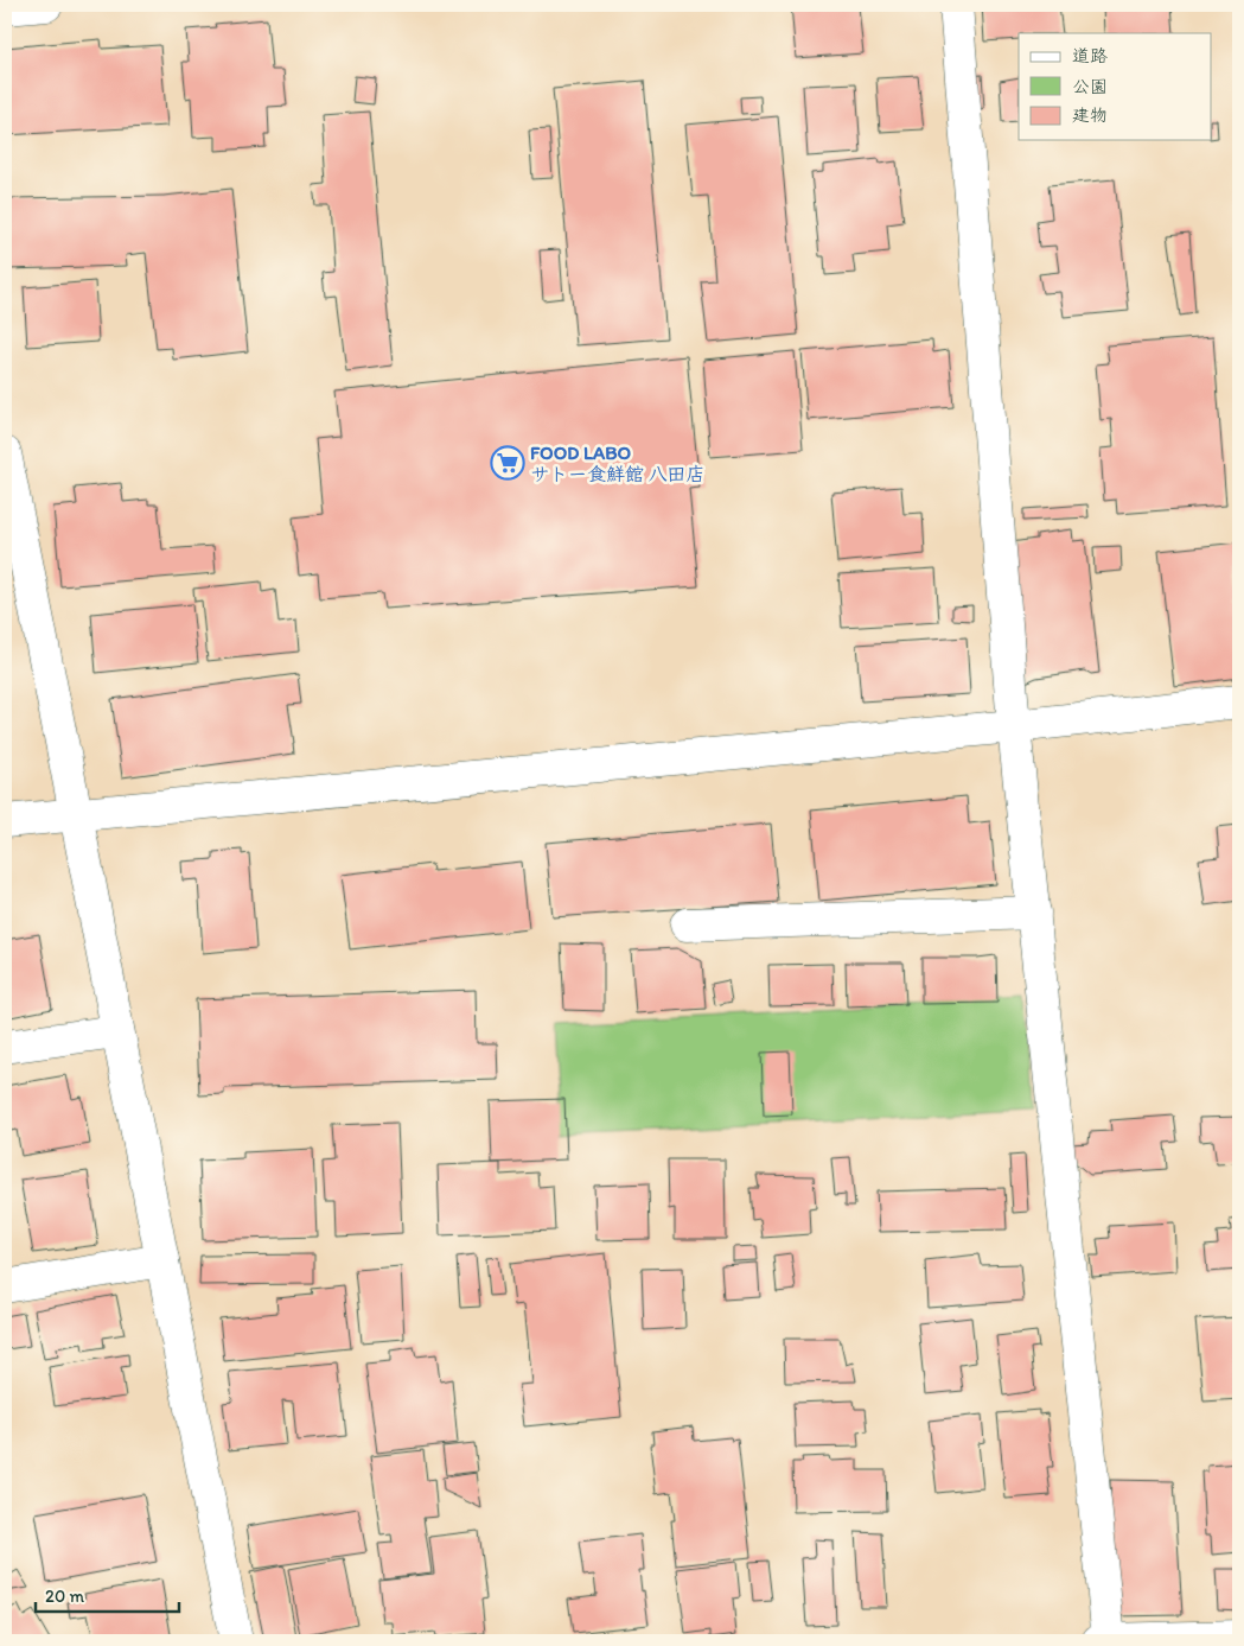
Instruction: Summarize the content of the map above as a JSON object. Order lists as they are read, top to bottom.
{
  "places": {
    "supermarket": ["FOOD LABO サトー食鮮館 八田店"]
  },
  "legend": ["道路", "公園", "建物"],
  "scale_bar": "20 m"
}
